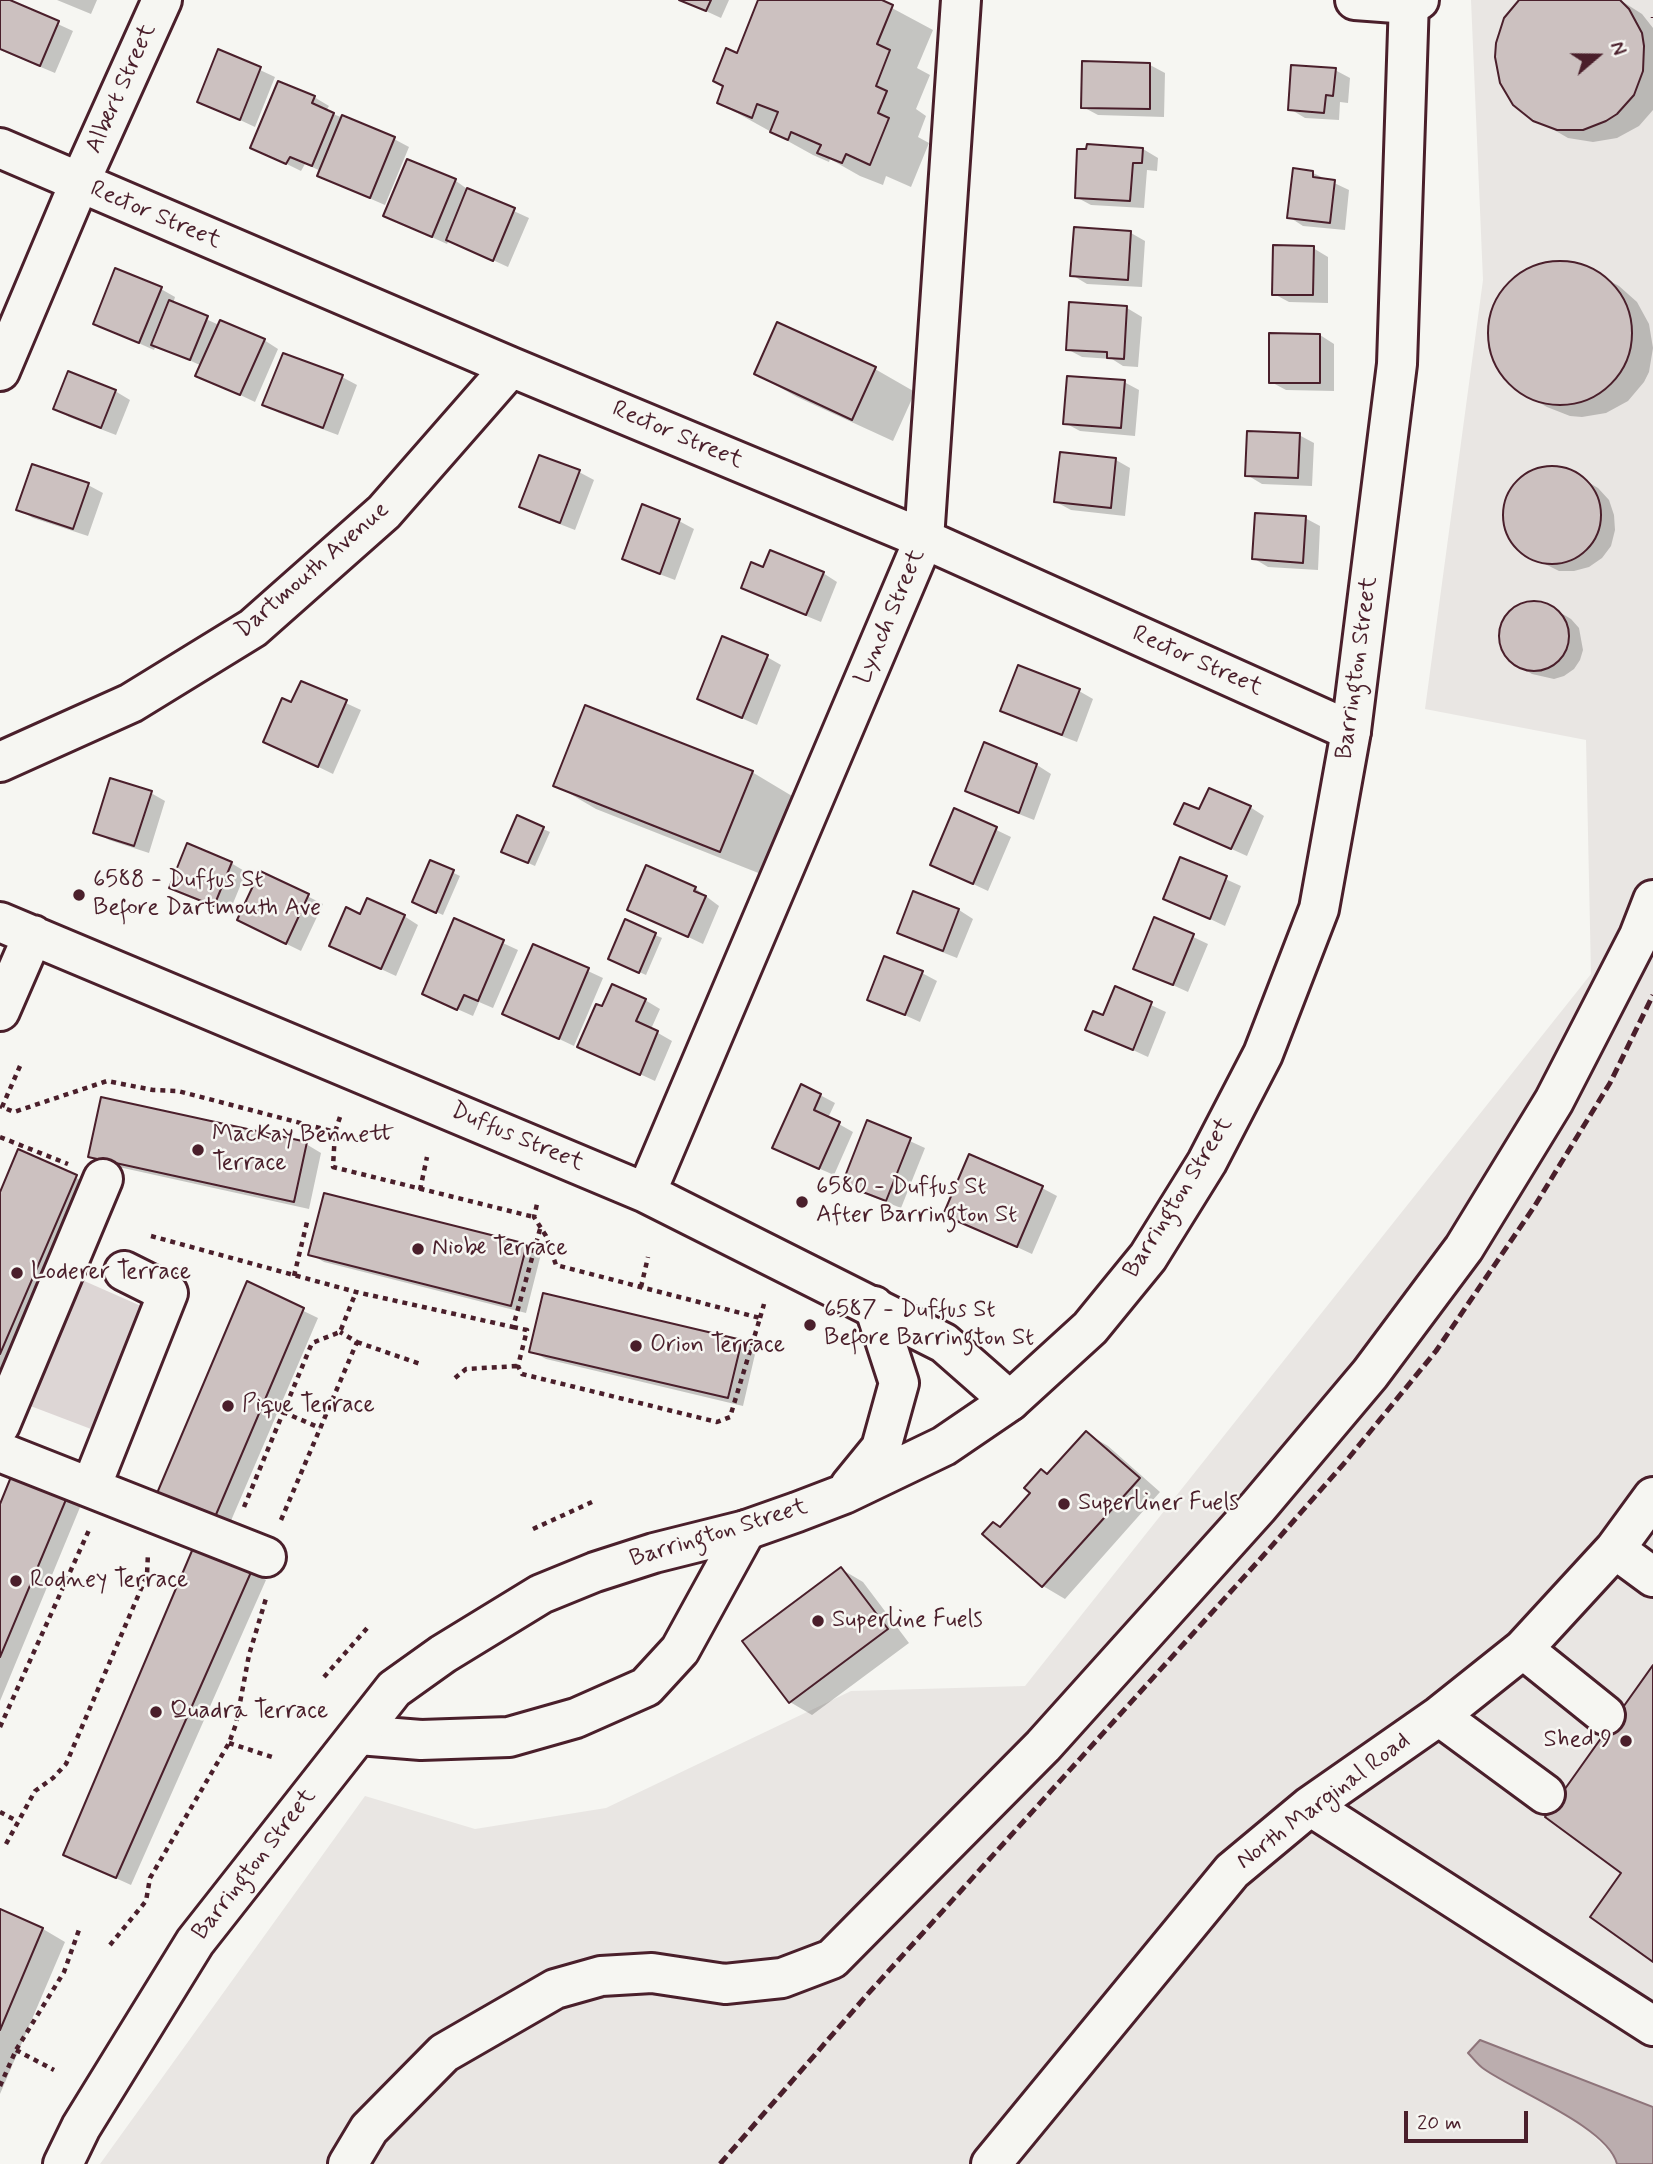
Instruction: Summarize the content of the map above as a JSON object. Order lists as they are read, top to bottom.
{
  "streets": {
    "street": [
      "Albert Street",
      "Rector Street",
      "Dartmouth Avenue",
      "Lynch Street",
      "Barrington Street",
      "Duffus Street",
      "North Marginal Road"
    ]
  },
  "crossings": [
    ["Albert Street", "Rector Street"],
    ["Rector Street", "Dartmouth Avenue"],
    ["Rector Street", "Lynch Street"],
    ["Rector Street", "Barrington Street"],
    ["Lynch Street", "Duffus Street"],
    ["Barrington Street", "Duffus Street"]
  ],
  "places": [
    "6588 - Duffus St Before Dartmouth Ave",
    "MacKay Bennett Terrace",
    "6580 - Duffus St After Barrington St",
    "Niobe Terrace",
    "Loderer Terrace",
    "6587 - Duffus St Before Barrington St",
    "Orion Terrace",
    "Pique Terrace",
    "Superliner Fuels",
    "Rodney Terrace",
    "Superline Fuels",
    "Quadra Terrace",
    "Shed 9"
  ],
  "scale_bar": "20 m",
  "north": "right"
}
